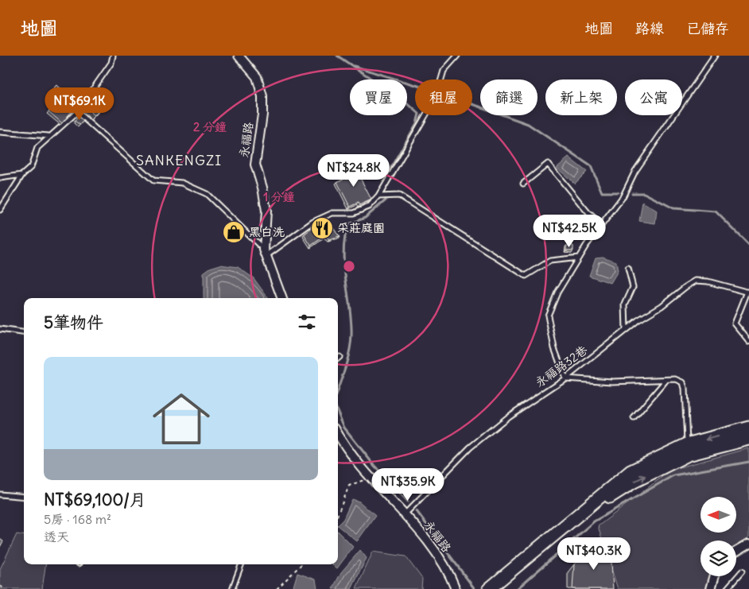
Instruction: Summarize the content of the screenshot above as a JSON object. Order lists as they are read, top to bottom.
{
  "streets": {
    "street": ["永福路"],
    "lane": ["永福路32巷"]
  },
  "crossings": [
    ["永福路", "永福路32巷"]
  ],
  "districts": ["SANKENGZI"],
  "places": {
    "restaurant": ["采莊庭園"],
    "shop": ["黑白洗"]
  },
  "north": "left",
  "page": {
    "header": "地圖",
    "nav": ["地圖", "路線", "已儲存"],
    "chip": [
      "買屋",
      "租屋",
      "篩選",
      "新上架",
      "公寓"
    ],
    "price": [
      "NT$69.1K",
      "NT$24.8K",
      "NT$42.5K",
      "NT$35.9K",
      "NT$40.3K"
    ],
    "heading": "5筆物件",
    "list": [
      {
        "name": "NT$69,100/月",
        "note": "5房 · 168 m² · 透天"
      }
    ]
  },
  "rings": ["2 分鐘", "1 分鐘"]
}
